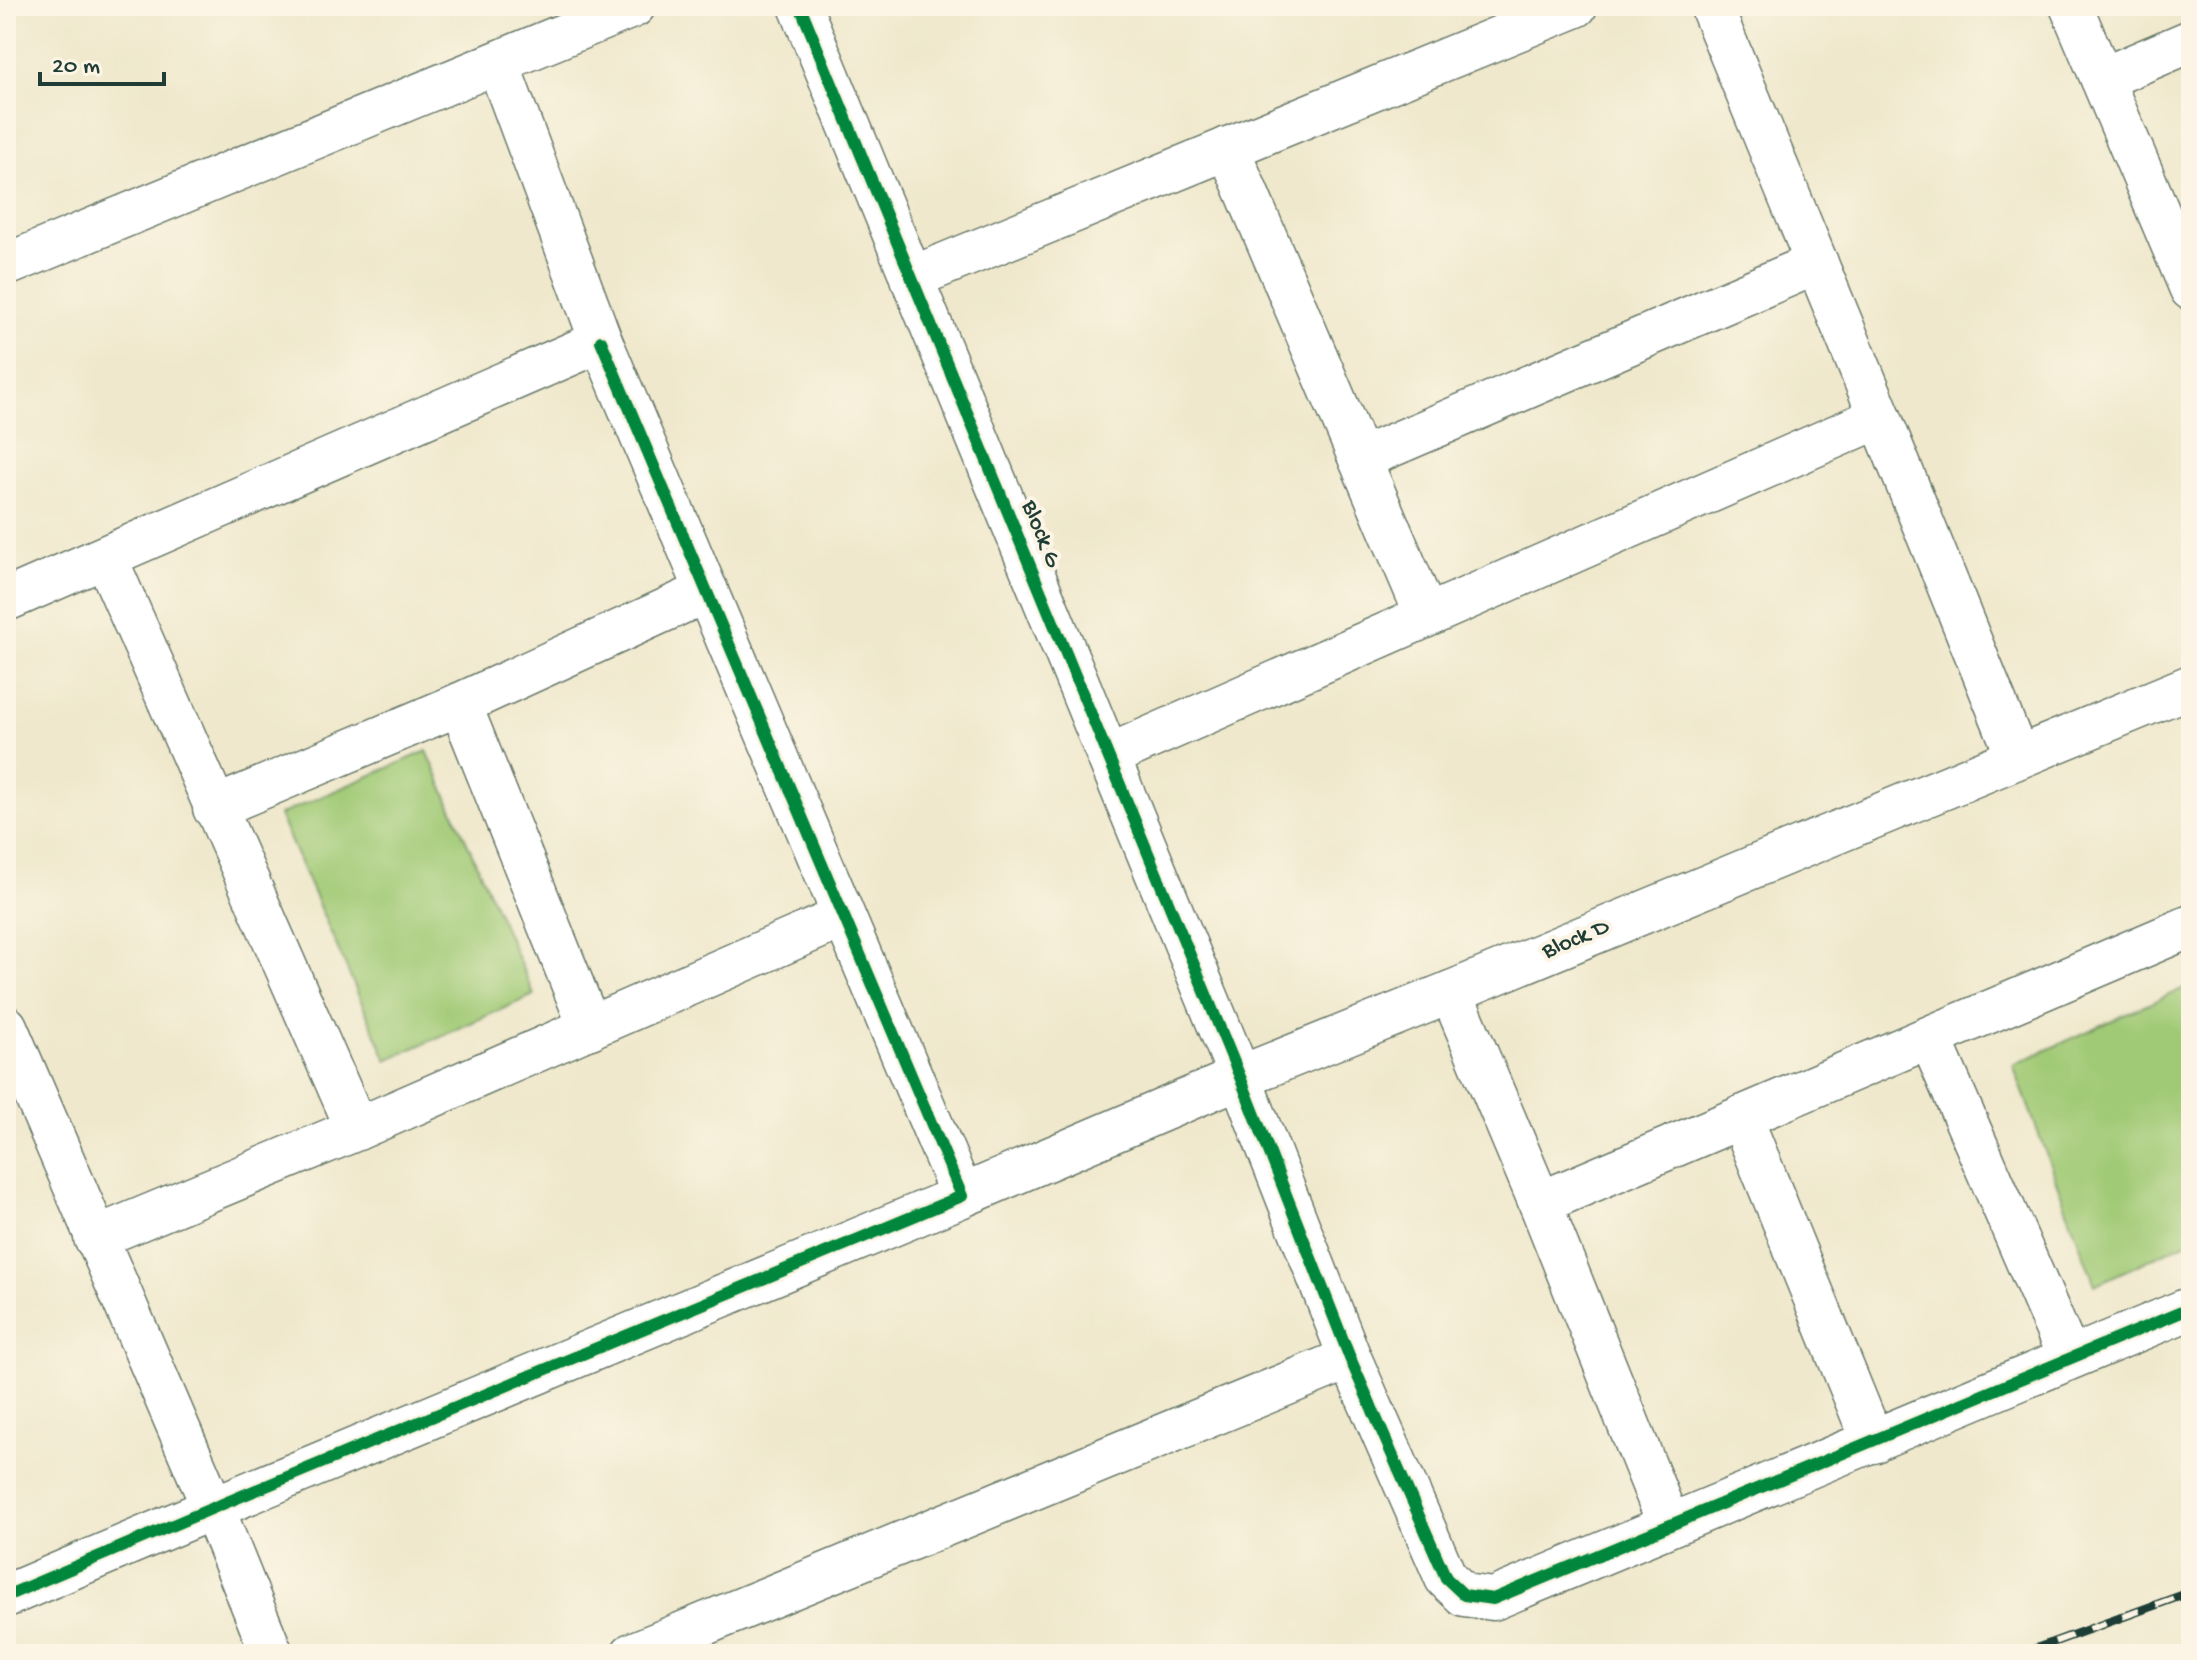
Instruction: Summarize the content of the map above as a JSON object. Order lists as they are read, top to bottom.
{
  "streets": {
    "street": ["Block G", "Block D"]
  },
  "crossings": [
    ["Block G", "Block D"]
  ],
  "scale_bar": "20 m"
}
